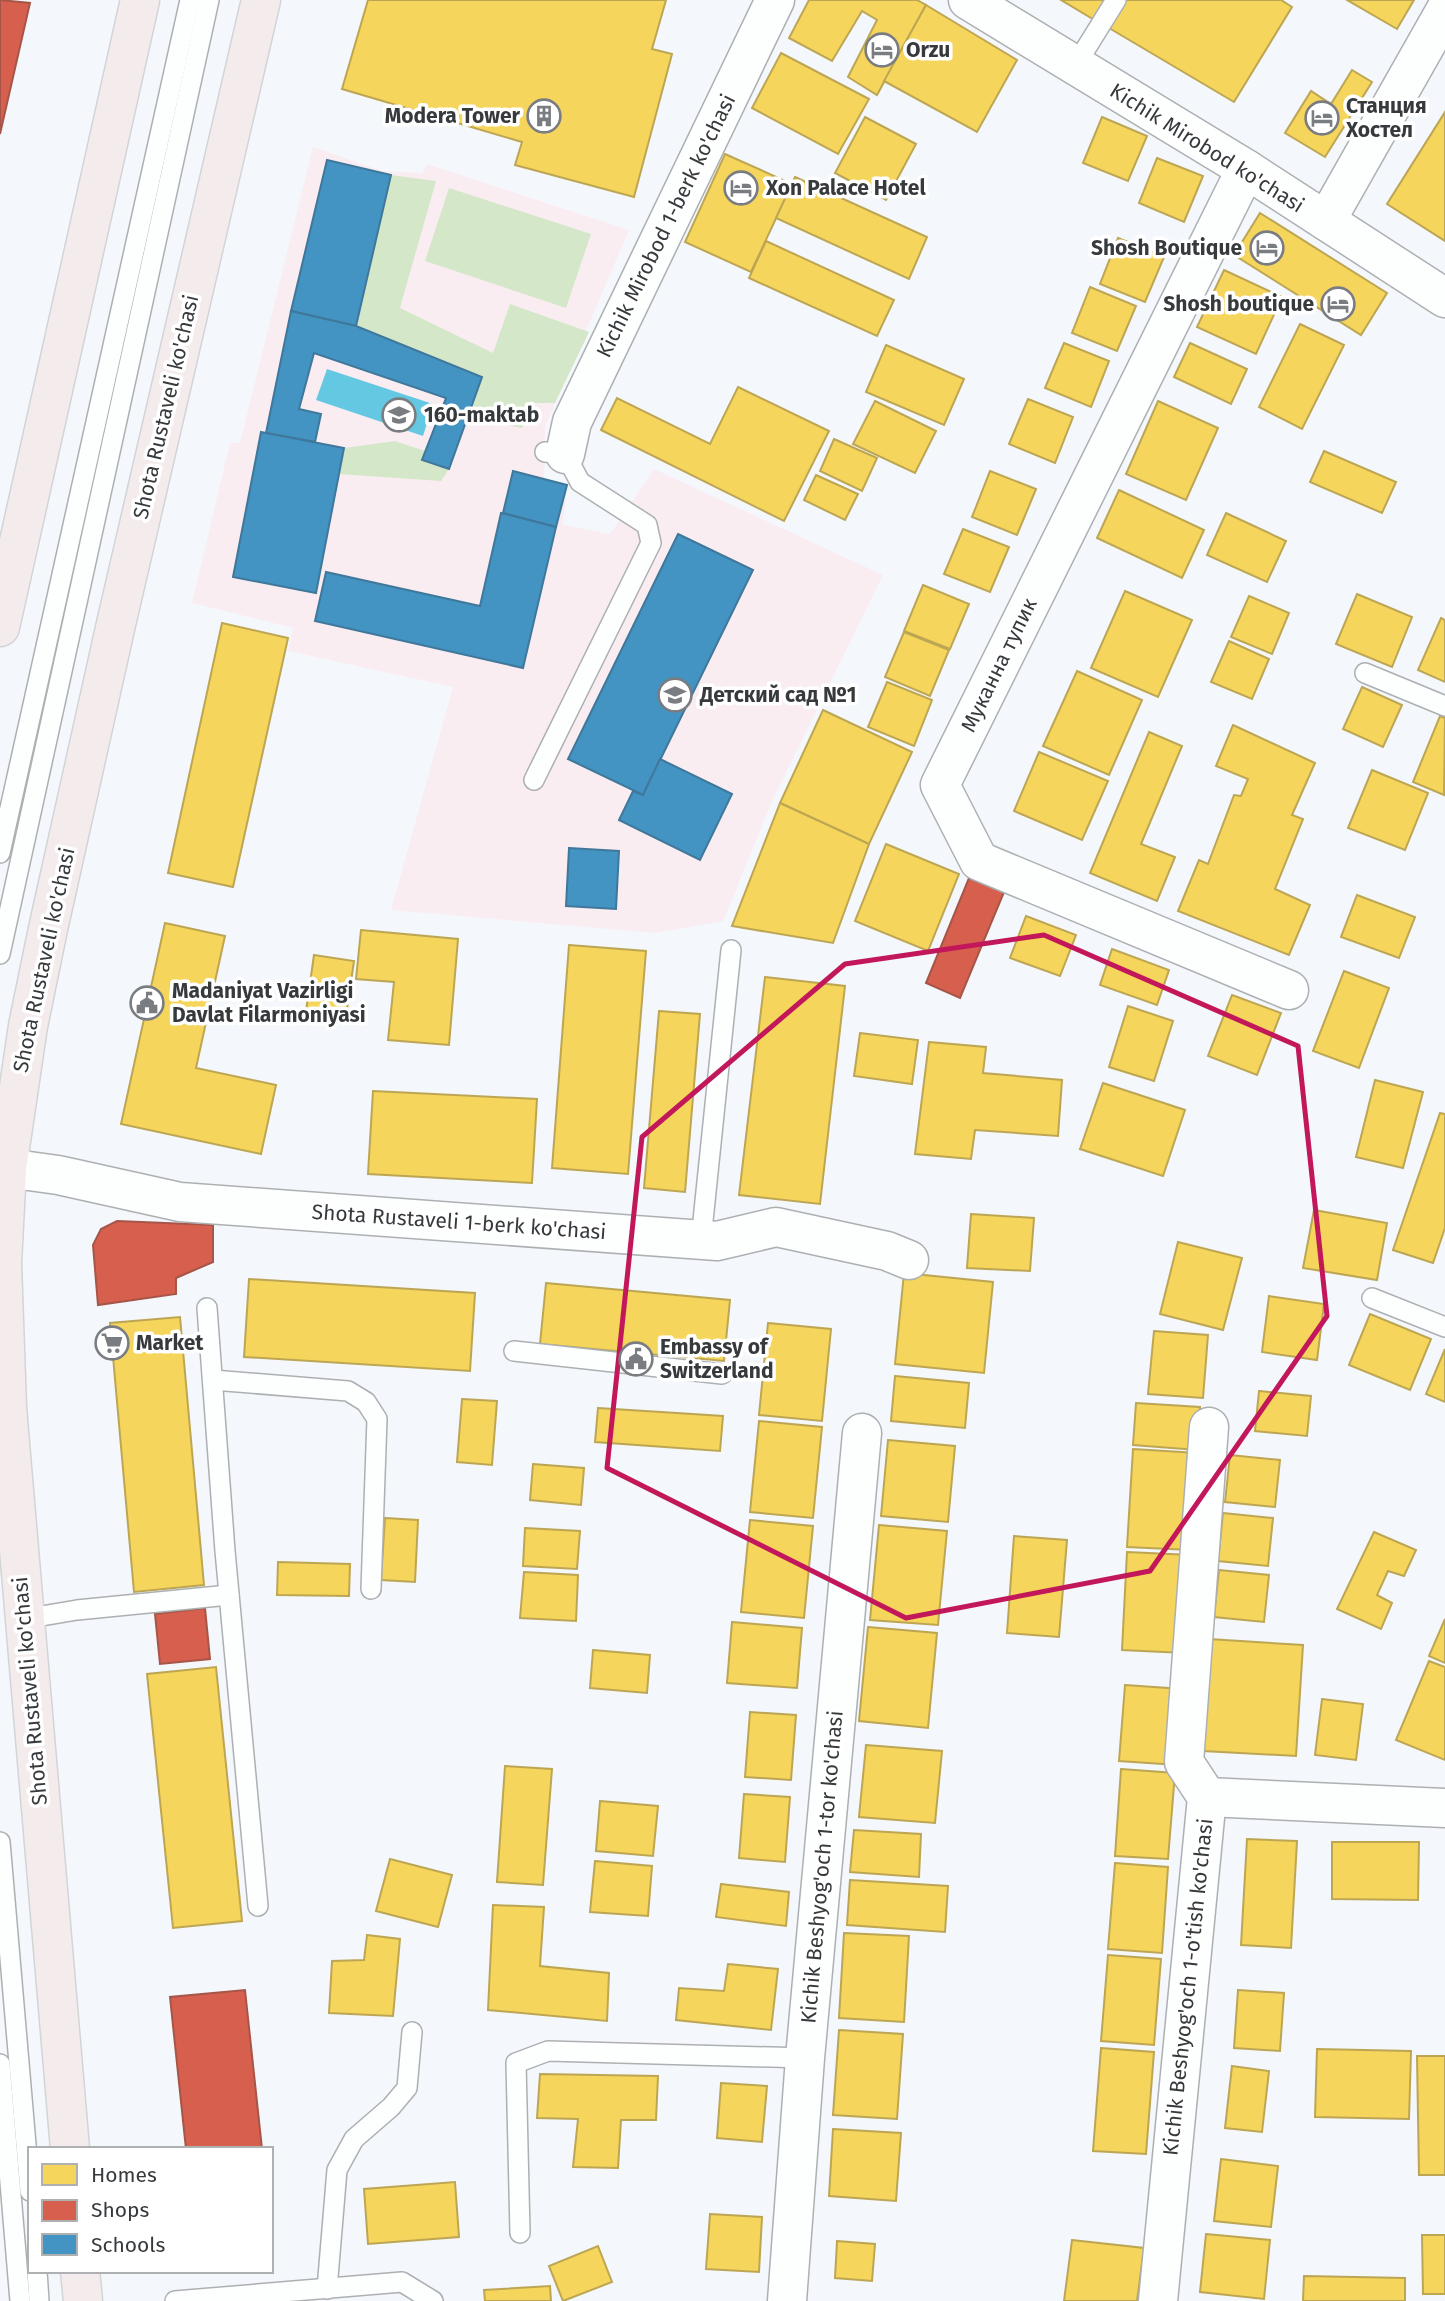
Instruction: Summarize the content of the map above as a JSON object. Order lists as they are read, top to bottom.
{
  "streets": {
    "main road": ["Shota Rustaveli ko'chasi"],
    "street": [
      "Kichik Mirobod ko'chasi",
      "Kichik Mirobod 1-berk ko'chasi",
      "Муканна тупик",
      "Shota Rustaveli 1-berk ko'chasi",
      "Kichik Beshyog'och 1-tor ko'chasi",
      "Kichik Beshyog'och 1-o'tish ko'chasi"
    ]
  },
  "crossings": [
    ["Kichik Mirobod ko'chasi", "Муканна тупик"],
    ["Shota Rustaveli ko'chasi", "Shota Rustaveli 1-berk ko'chasi"]
  ],
  "places": {
    "hotel": [
      "Orzu",
      "Станция Хостел",
      "Xon Palace Hotel",
      "Shosh Boutique",
      "Shosh boutique"
    ],
    "building": ["Modera Tower"],
    "school or university": ["160-maktab", "Детский сад №1"],
    "public building": ["Madaniyat Vazirligi Davlat Filarmoniyasi", "Embassy of Switzerland"],
    "supermarket": ["Market"]
  },
  "legend": ["Homes", "Shops", "Schools"]
}
